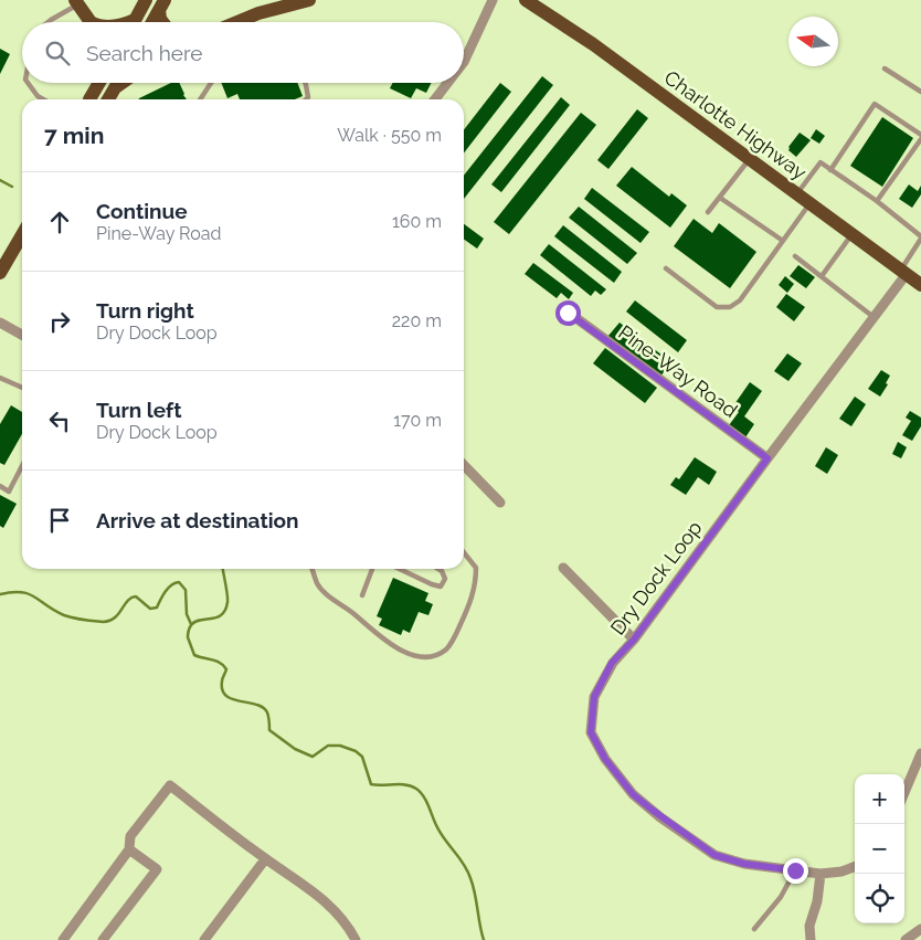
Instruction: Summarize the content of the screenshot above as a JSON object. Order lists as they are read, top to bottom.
{
  "streets": {
    "main road": ["Charlotte Highway"],
    "street": ["Pine-Way Road", "Dry Dock Loop"]
  },
  "crossings": [
    ["Charlotte Highway", "Dry Dock Loop"],
    ["Pine-Way Road", "Dry Dock Loop"]
  ],
  "north": "left",
  "page": {
    "search": "Search here",
    "heading": ["7 min", "Walk · 550 m"],
    "list": [
      ["Continue", "Pine-Way Road", "160 m"],
      ["Turn right", "Dry Dock Loop", "220 m"],
      ["Turn left", "Dry Dock Loop", "170 m"],
      "Arrive at destination"
    ],
    "map_buttons": ["+", "−"]
  }
}
